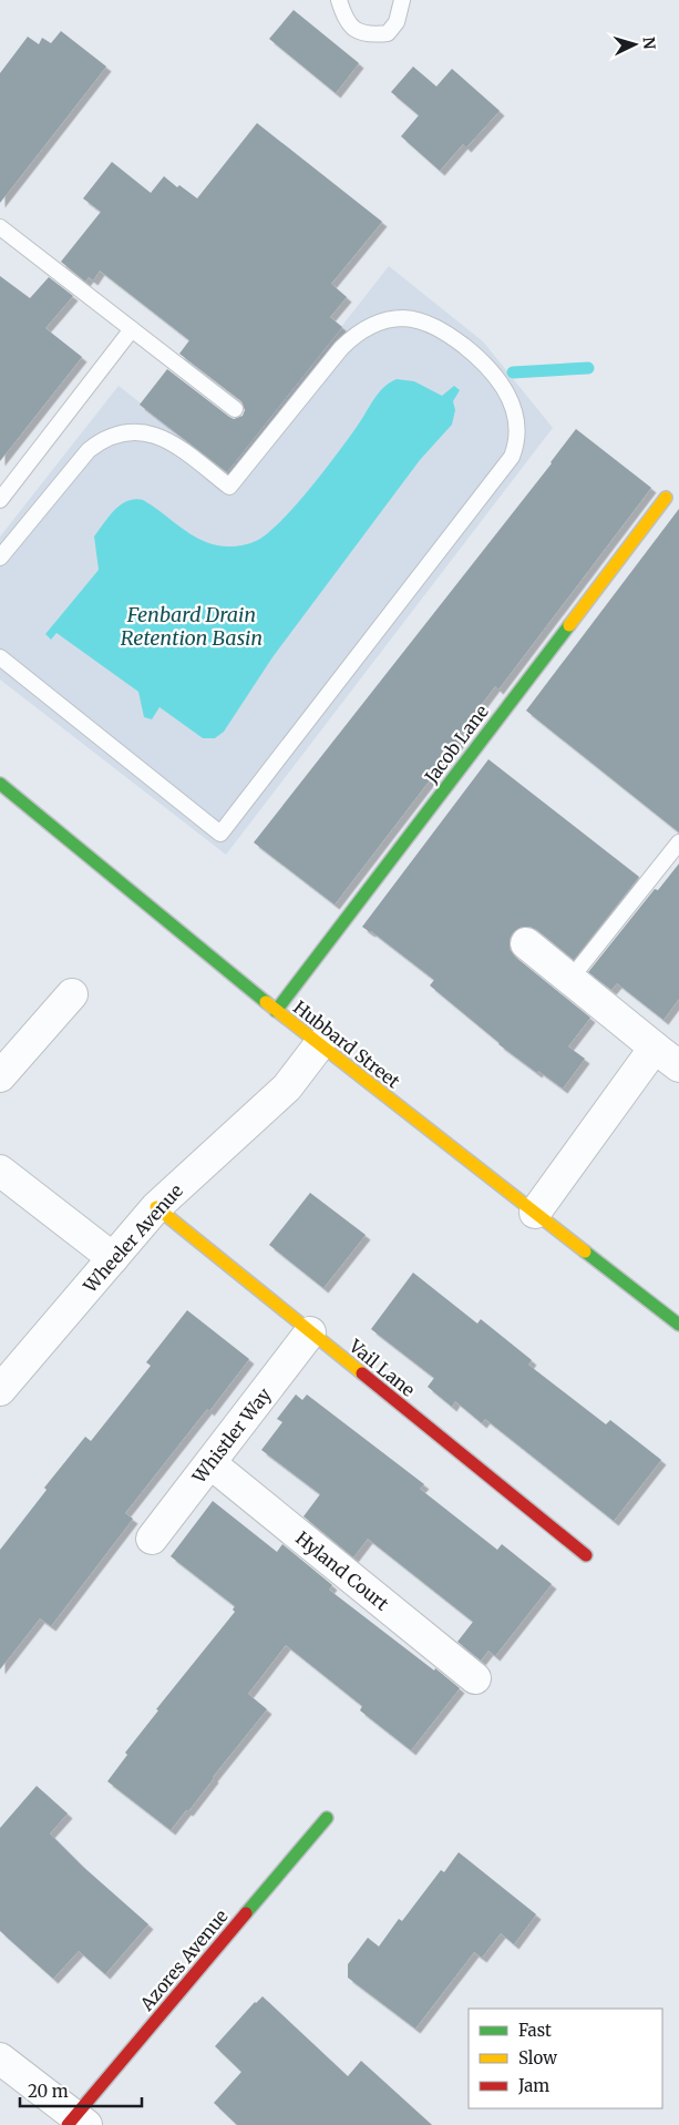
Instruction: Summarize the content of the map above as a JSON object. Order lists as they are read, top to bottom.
{
  "streets": {
    "street": [
      "Jacob Lane",
      "Hubbard Street",
      "Wheeler Avenue",
      "Vail Lane",
      "Whistler Way",
      "Hyland Court",
      "Azores Avenue"
    ]
  },
  "crossings": [
    ["Jacob Lane", "Hubbard Street"],
    ["Hubbard Street", "Wheeler Avenue"],
    ["Wheeler Avenue", "Vail Lane"],
    ["Vail Lane", "Whistler Way"],
    ["Whistler Way", "Hyland Court"]
  ],
  "water": ["Fenbard Drain Retention Basin"],
  "legend": ["Fast", "Slow", "Jam"],
  "scale_bar": "20 m",
  "north": "right"
}
